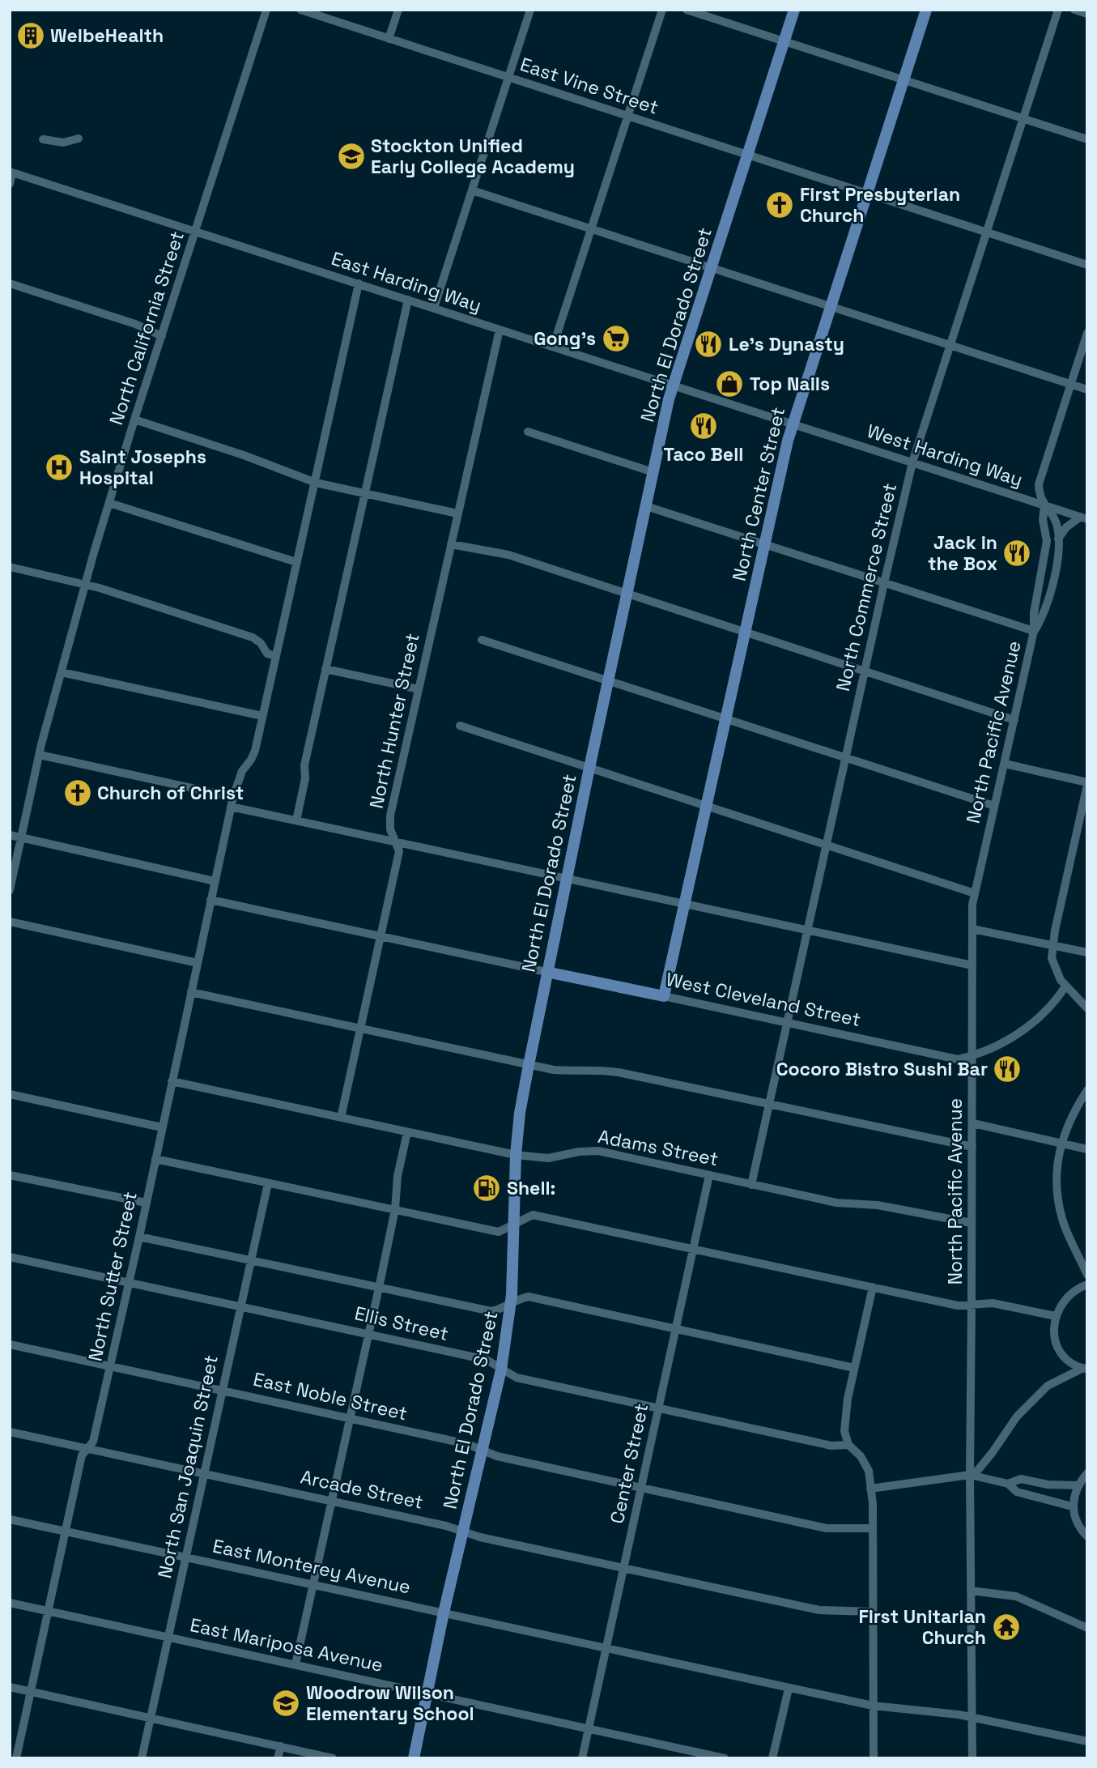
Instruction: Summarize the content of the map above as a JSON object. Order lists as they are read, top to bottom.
{
  "streets": {
    "main road": ["North El Dorado Street", "North Center Street", "West Cleveland Street"],
    "street": [
      "East Vine Street",
      "East Harding Way",
      "North California Street",
      "West Harding Way",
      "North Commerce Street",
      "North Hunter Street",
      "North Pacific Avenue",
      "Adams Street",
      "North Sutter Street",
      "Ellis Street",
      "East Noble Street",
      "Center Street",
      "North San Joaquin Street",
      "Arcade Street",
      "East Monterey Avenue",
      "East Mariposa Avenue"
    ]
  },
  "crossings": [
    ["East Vine Street", "North El Dorado Street"],
    ["East Vine Street", "North Center Street"],
    ["East Vine Street", "North Commerce Street"],
    ["East Harding Way", "North El Dorado Street"],
    ["East Harding Way", "North California Street"],
    ["East Harding Way", "West Harding Way"],
    ["East Harding Way", "North Center Street"],
    ["East Harding Way", "North Hunter Street"],
    ["East Harding Way", "North Sutter Street"],
    ["North El Dorado Street", "West Cleveland Street"],
    ["North El Dorado Street", "Adams Street"],
    ["North El Dorado Street", "Ellis Street"],
    ["North El Dorado Street", "East Noble Street"],
    ["North El Dorado Street", "Arcade Street"],
    ["North El Dorado Street", "East Monterey Avenue"],
    ["North El Dorado Street", "East Mariposa Avenue"],
    ["West Harding Way", "North Center Street"],
    ["West Harding Way", "North Commerce Street"],
    ["West Harding Way", "North Pacific Avenue"],
    ["North Center Street", "West Cleveland Street"],
    ["North Commerce Street", "West Cleveland Street"],
    ["North Commerce Street", "Adams Street"],
    ["North Hunter Street", "Adams Street"],
    ["North Pacific Avenue", "West Cleveland Street"],
    ["North Pacific Avenue", "Adams Street"],
    ["North Pacific Avenue", "East Monterey Avenue"],
    ["Adams Street", "North Sutter Street"],
    ["Adams Street", "Center Street"],
    ["North Sutter Street", "Ellis Street"],
    ["North Sutter Street", "East Noble Street"],
    ["North Sutter Street", "Arcade Street"],
    ["North Sutter Street", "East Monterey Avenue"],
    ["North Sutter Street", "East Mariposa Avenue"],
    ["Ellis Street", "Center Street"],
    ["Ellis Street", "North San Joaquin Street"],
    ["East Noble Street", "Center Street"],
    ["East Noble Street", "North San Joaquin Street"],
    ["Center Street", "Arcade Street"],
    ["Center Street", "East Monterey Avenue"],
    ["Center Street", "East Mariposa Avenue"],
    ["North San Joaquin Street", "Arcade Street"],
    ["North San Joaquin Street", "East Monterey Avenue"],
    ["North San Joaquin Street", "East Mariposa Avenue"]
  ],
  "places": {
    "building": ["WelbeHealth"],
    "school or university": ["Stockton Unified Early College Academy", "Woodrow Wilson Elementary School"],
    "church": ["First Presbyterian Church", "Church of Christ"],
    "supermarket": ["Gong's"],
    "restaurant": [
      "Le's Dynasty",
      "Taco Bell",
      "Jack in the Box",
      "Cocoro Bistro Sushi Bar"
    ],
    "shop": ["Top Nails"],
    "hospital": ["Saint Josephs Hospital"],
    "fuel station": ["Shell:"],
    "temple": ["First Unitarian Church"]
  }
}
